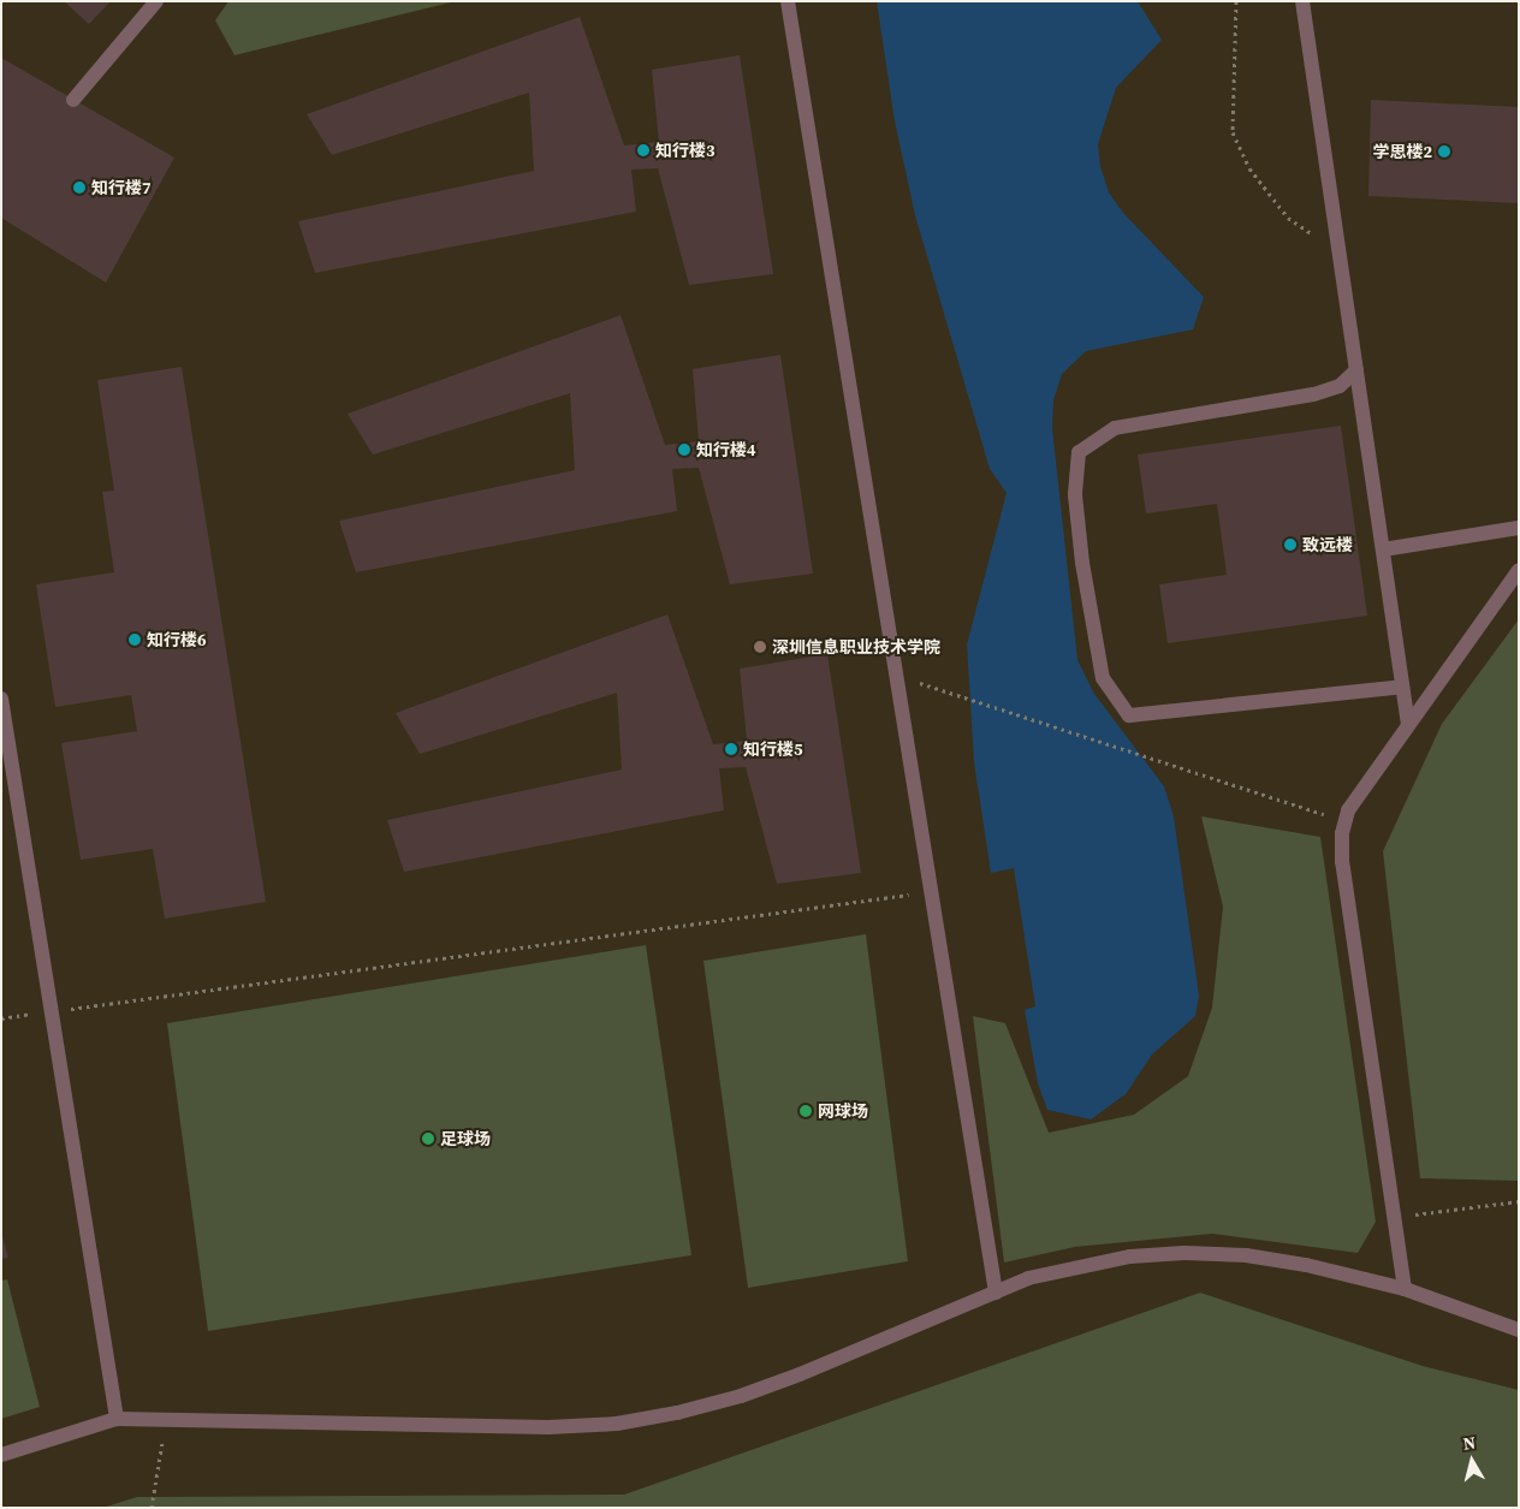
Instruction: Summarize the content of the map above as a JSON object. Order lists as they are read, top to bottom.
{
  "places": [
    "知行楼3",
    "学思楼2",
    "知行楼7",
    "知行楼4",
    "致远楼",
    "知行楼6",
    "深圳信息职业技术学院",
    "知行楼5",
    "网球场",
    "足球场"
  ],
  "north": "top"
}
